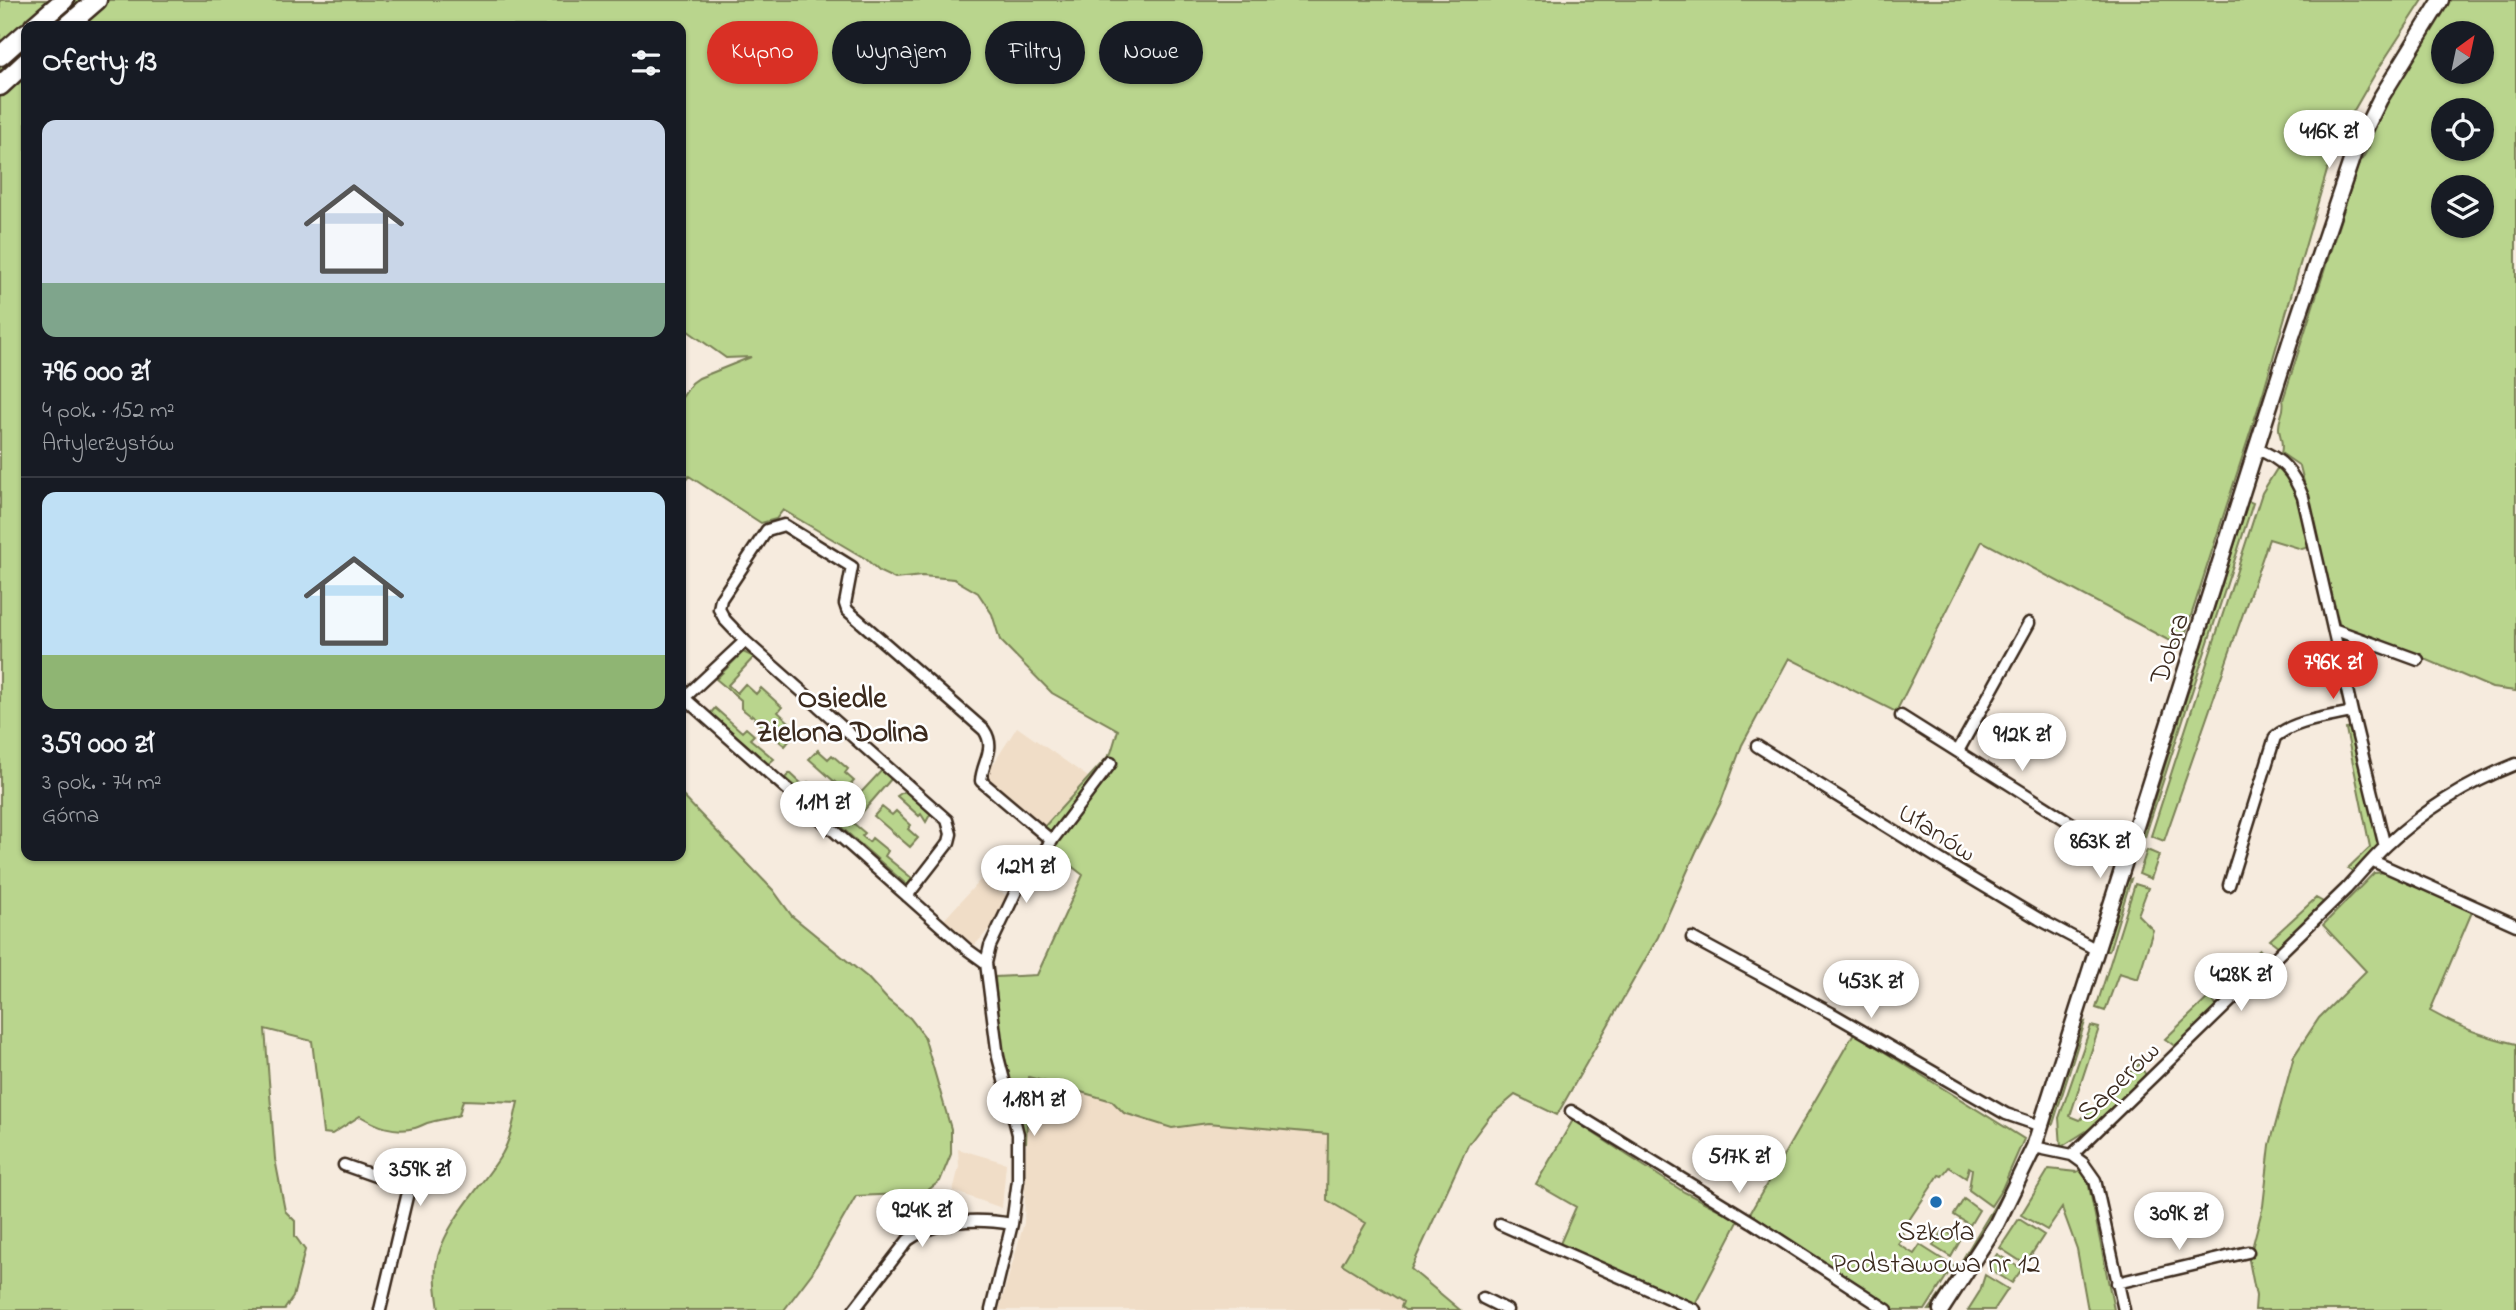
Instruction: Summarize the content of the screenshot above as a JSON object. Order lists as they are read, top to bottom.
{
  "streets": {
    "street": ["Dobra", "Ułanów", "Saperów"]
  },
  "crossings": [
    ["Dobra", "Ułanów"]
  ],
  "districts": ["Osiedle Zielona Dolina"],
  "places": ["Szkoła Podstawowa nr 12"],
  "north": "top right",
  "page": {
    "chip": [
      "Kupno",
      "Wynajem",
      "Filtry",
      "Nowe"
    ],
    "heading": "Oferty: 13",
    "list": [
      {
        "name": "796 000 zł",
        "note": "4 pok. · 152 m² · Artylerzystów"
      },
      {
        "name": "359 000 zł",
        "note": "3 pok. · 74 m² · Górna"
      }
    ],
    "price": [
      "416K zł",
      "796K zł",
      "912K zł",
      "1.1M zł",
      "863K zł",
      "1.2M zł",
      "428K zł",
      "453K zł",
      "1.18M zł",
      "517K zł",
      "359K zł",
      "924K zł",
      "309K zł"
    ]
  }
}
